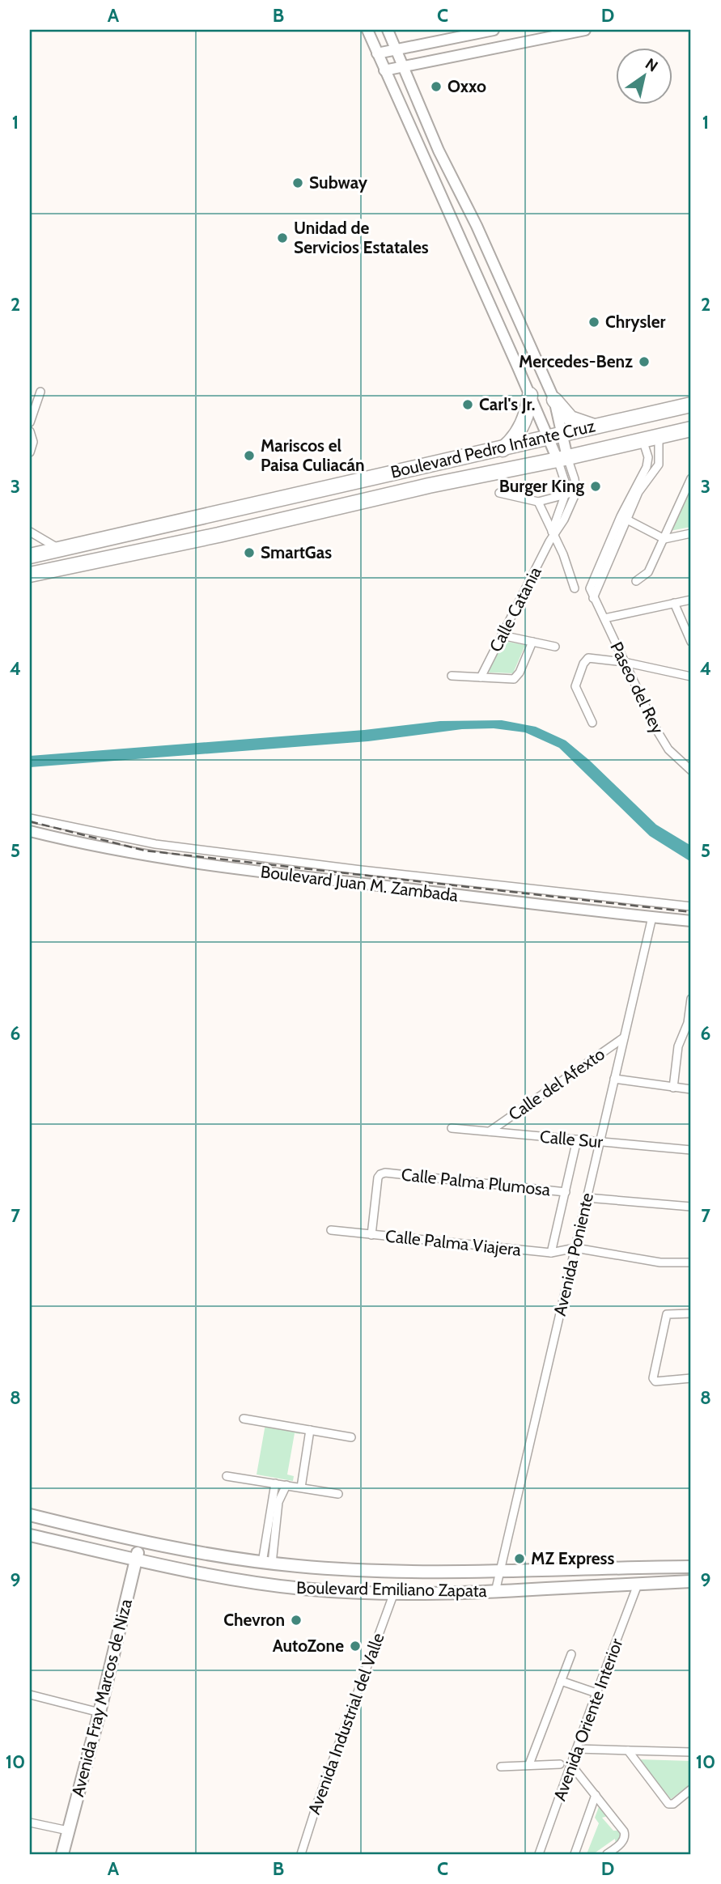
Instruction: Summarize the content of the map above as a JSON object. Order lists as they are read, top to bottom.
{
  "streets": {
    "highway": ["Boulevard Pedro Infante Cruz"],
    "main road": ["Boulevard Emiliano Zapata", "Avenida Fray Marcos de Niza"],
    "street": [
      "Calle Catania",
      "Paseo del Rey",
      "Boulevard Juan M. Zambada",
      "Calle del Afexto",
      "Calle Sur",
      "Calle Palma Plumosa",
      "Calle Palma Viajera",
      "Avenida Poniente",
      "Avenida Oriente Interior",
      "Avenida Industrial del Valle"
    ]
  },
  "crossings": [
    ["Boulevard Pedro Infante Cruz", "Paseo del Rey"],
    ["Boulevard Juan M. Zambada", "Avenida Poniente"],
    ["Calle del Afexto", "Calle Sur"],
    ["Calle del Afexto", "Avenida Poniente"],
    ["Calle Sur", "Avenida Poniente"],
    ["Calle Palma Plumosa", "Calle Palma Viajera"],
    ["Calle Palma Viajera", "Avenida Poniente"],
    ["Avenida Poniente", "Boulevard Emiliano Zapata"],
    ["Boulevard Emiliano Zapata", "Avenida Fray Marcos de Niza"],
    ["Boulevard Emiliano Zapata", "Avenida Oriente Interior"],
    ["Boulevard Emiliano Zapata", "Avenida Industrial del Valle"]
  ],
  "places": [
    "Oxxo",
    "Subway",
    "Unidad de Servicios Estatales",
    "Chrysler",
    "Mercedes-Benz",
    "Carl's Jr.",
    "Mariscos el Paisa Culiacán",
    "Burger King",
    "SmartGas",
    "MZ Express",
    "Chevron",
    "AutoZone"
  ],
  "north": "top right",
  "grid": {
    "columns": [
      "A",
      "B",
      "C",
      "D"
    ],
    "rows": [
      "1",
      "2",
      "3",
      "4",
      "5",
      "6",
      "7",
      "8",
      "9",
      "10"
    ]
  }
}
